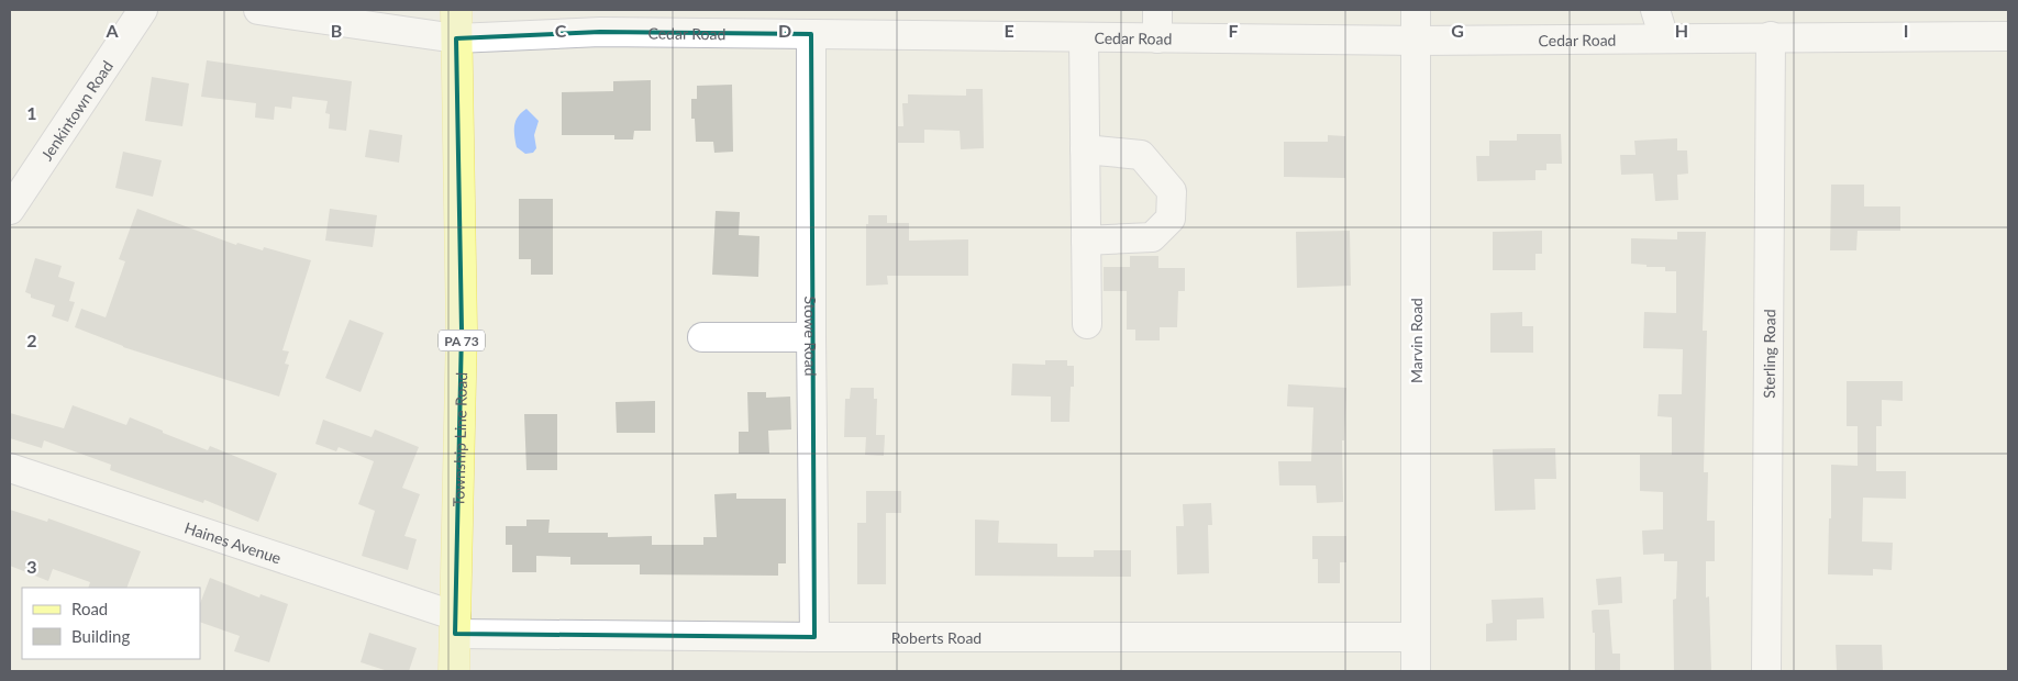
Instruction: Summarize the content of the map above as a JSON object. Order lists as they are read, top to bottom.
{
  "streets": {
    "main road": ["PA 73", "Township Line Road"],
    "street": [
      "Cedar Road",
      "Jenkintown Road",
      "Stowe Road",
      "Marvin Road",
      "Sterling Road",
      "Haines Avenue",
      "Roberts Road"
    ]
  },
  "crossings": [
    ["Cedar Road", "Stowe Road"],
    ["Cedar Road", "Marvin Road"],
    ["Cedar Road", "Sterling Road"],
    ["Cedar Road", "Township Line Road"],
    ["Stowe Road", "Roberts Road"],
    ["Marvin Road", "Roberts Road"],
    ["Township Line Road", "Haines Avenue"],
    ["Township Line Road", "Roberts Road"],
    ["Haines Avenue", "Roberts Road"]
  ],
  "legend": ["Road", "Building"],
  "grid": {
    "columns": [
      "A",
      "B",
      "C",
      "D",
      "E",
      "F",
      "G",
      "H",
      "I"
    ],
    "rows": ["1", "2", "3"]
  }
}
